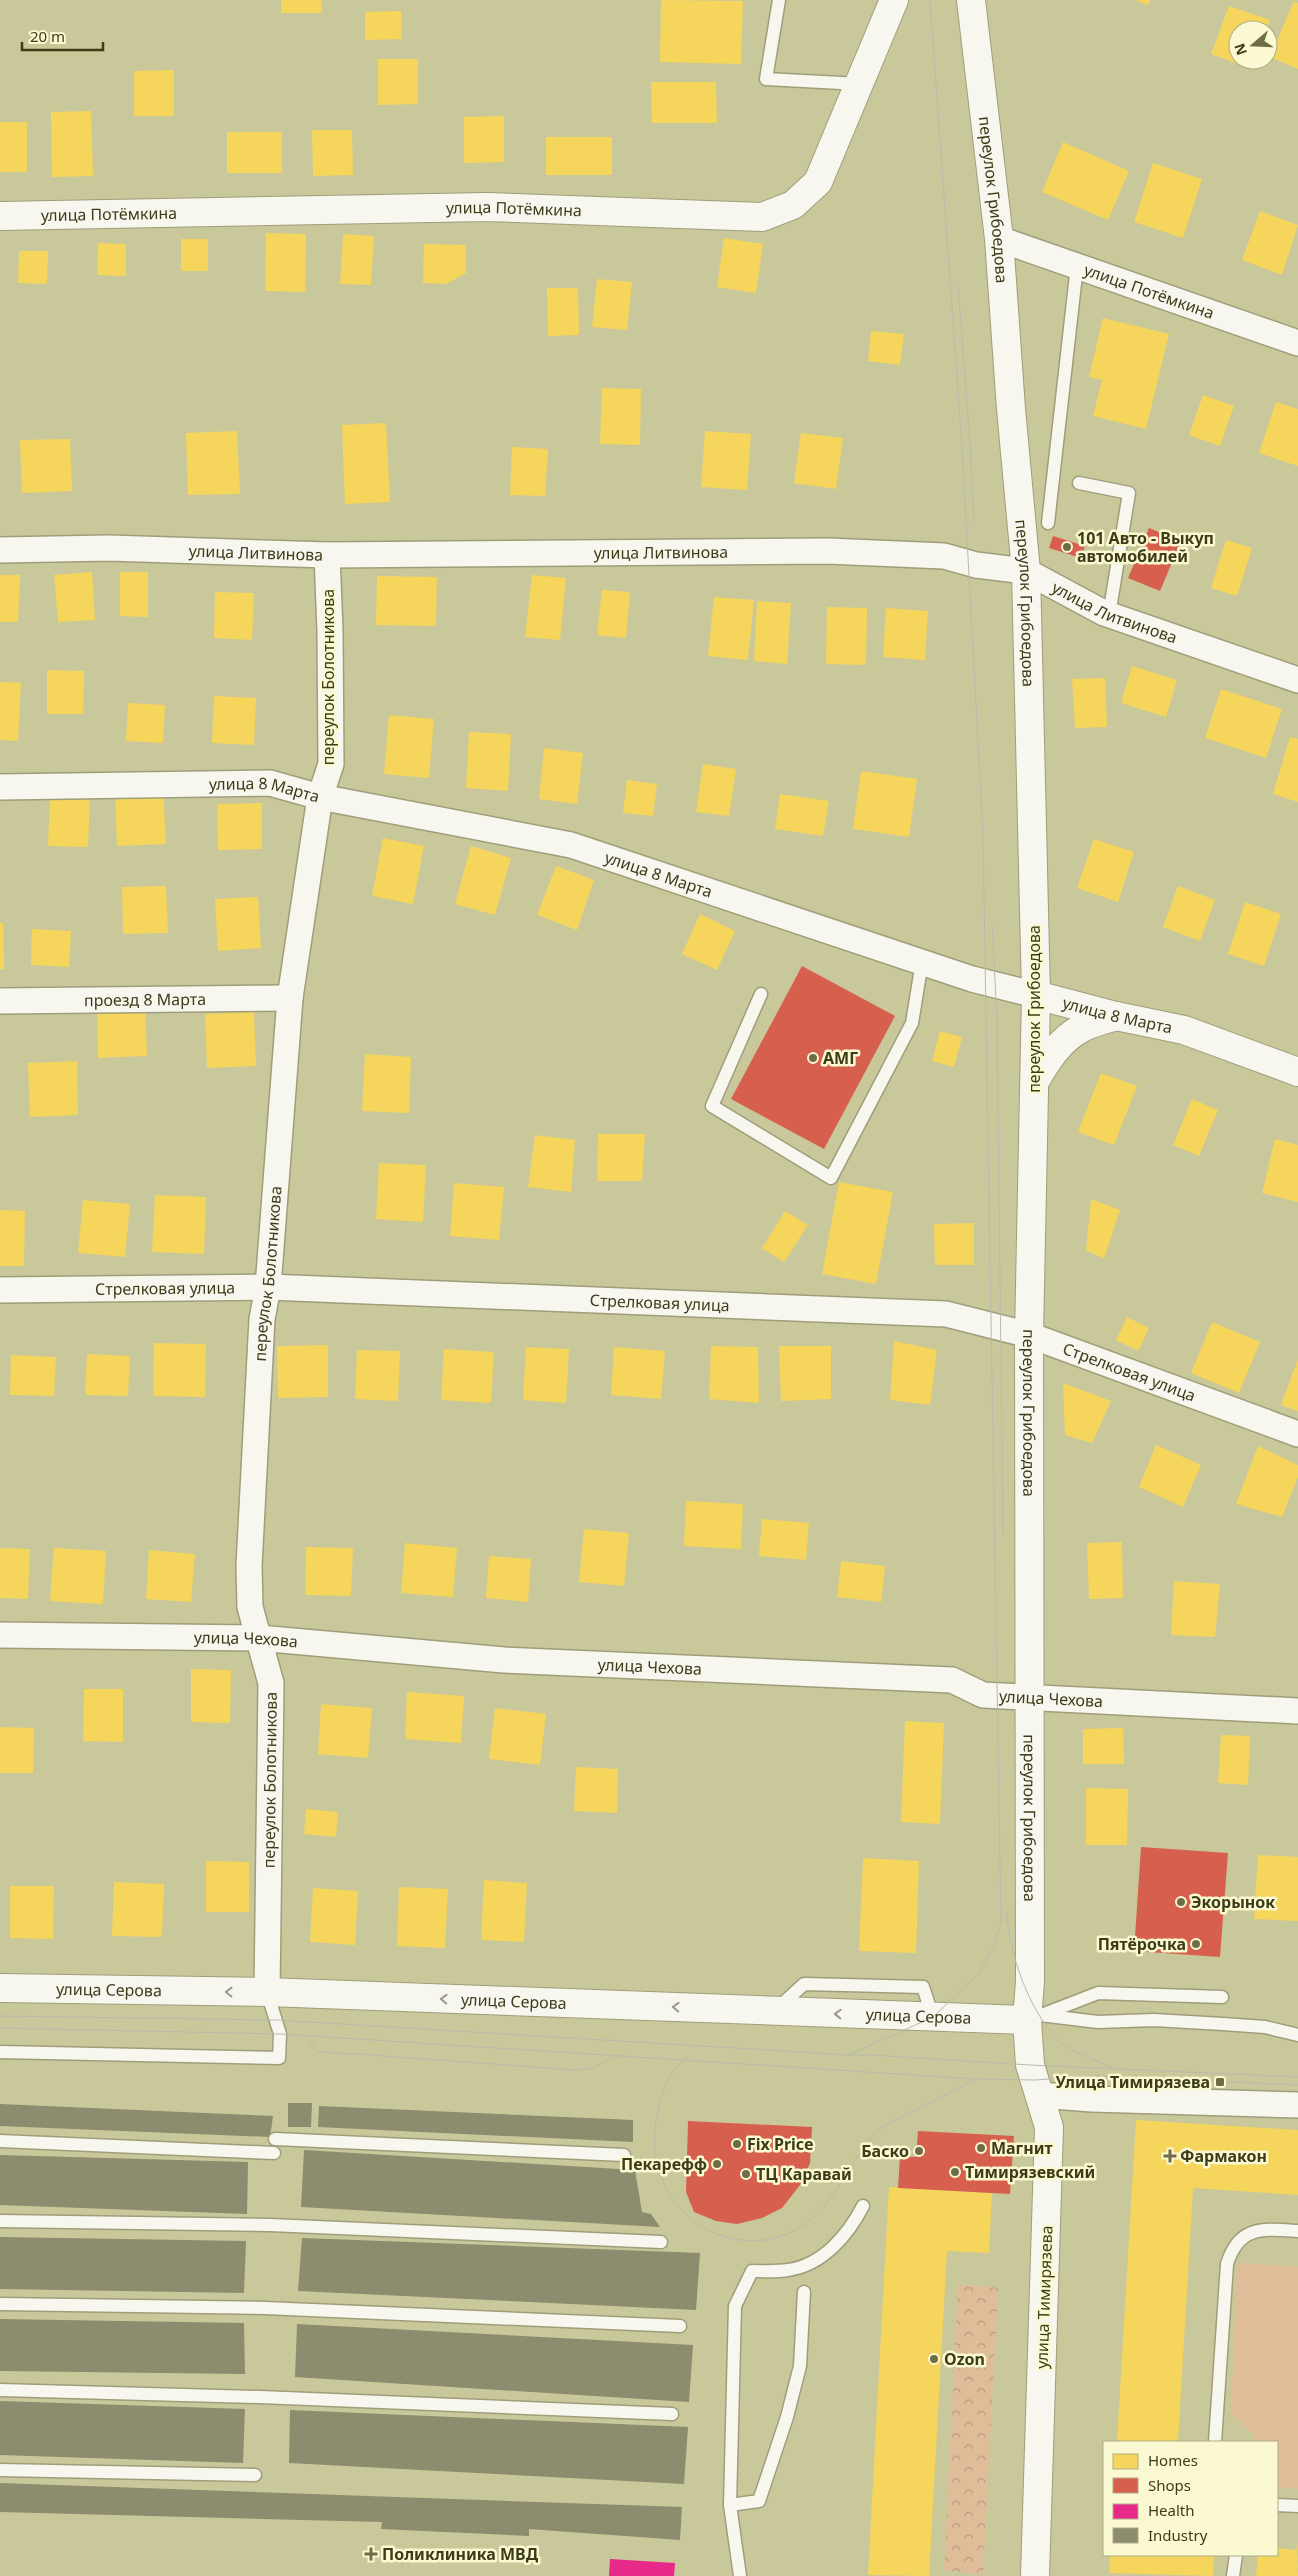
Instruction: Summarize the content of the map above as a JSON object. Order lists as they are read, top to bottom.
{
  "streets": {
    "street": [
      "переулок Грибоедова",
      "улица Потёмкина",
      "улица Литвинова",
      "переулок Болотникова",
      "улица 8 Марта",
      "проезд 8 Марта",
      "Стрелковая улица",
      "улица Чехова",
      "улица Серова",
      "улица Тимирязева"
    ]
  },
  "crossings": [
    ["переулок Грибоедова", "улица Потёмкина"],
    ["переулок Грибоедова", "улица Литвинова"],
    ["переулок Грибоедова", "улица 8 Марта"],
    ["переулок Грибоедова", "Стрелковая улица"],
    ["переулок Грибоедова", "улица Чехова"],
    ["переулок Грибоедова", "улица Серова"],
    ["переулок Грибоедова", "улица Тимирязева"],
    ["улица Литвинова", "переулок Болотникова"],
    ["переулок Болотникова", "улица 8 Марта"],
    ["переулок Болотникова", "проезд 8 Марта"],
    ["переулок Болотникова", "Стрелковая улица"],
    ["переулок Болотникова", "улица Чехова"],
    ["переулок Болотникова", "улица Серова"],
    ["улица Серова", "улица Тимирязева"]
  ],
  "one_way": ["улица Серова"],
  "places": {
    "other": [
      "101 Авто - Выкуп автомобилей",
      "АМГ",
      "Экорынок",
      "Пятёрочка",
      "Fix Price",
      "Магнит",
      "Баско",
      "Пекарефф",
      "Тимирязевский",
      "ТЦ Каравай",
      "Ozon"
    ],
    "transit": ["Улица Тимирязева"],
    "health": ["Фармакон", "Поликлиника МВД"]
  },
  "legend": [
    "Homes",
    "Shops",
    "Health",
    "Industry"
  ],
  "scale_bar": "20 m",
  "north": "left"
}
